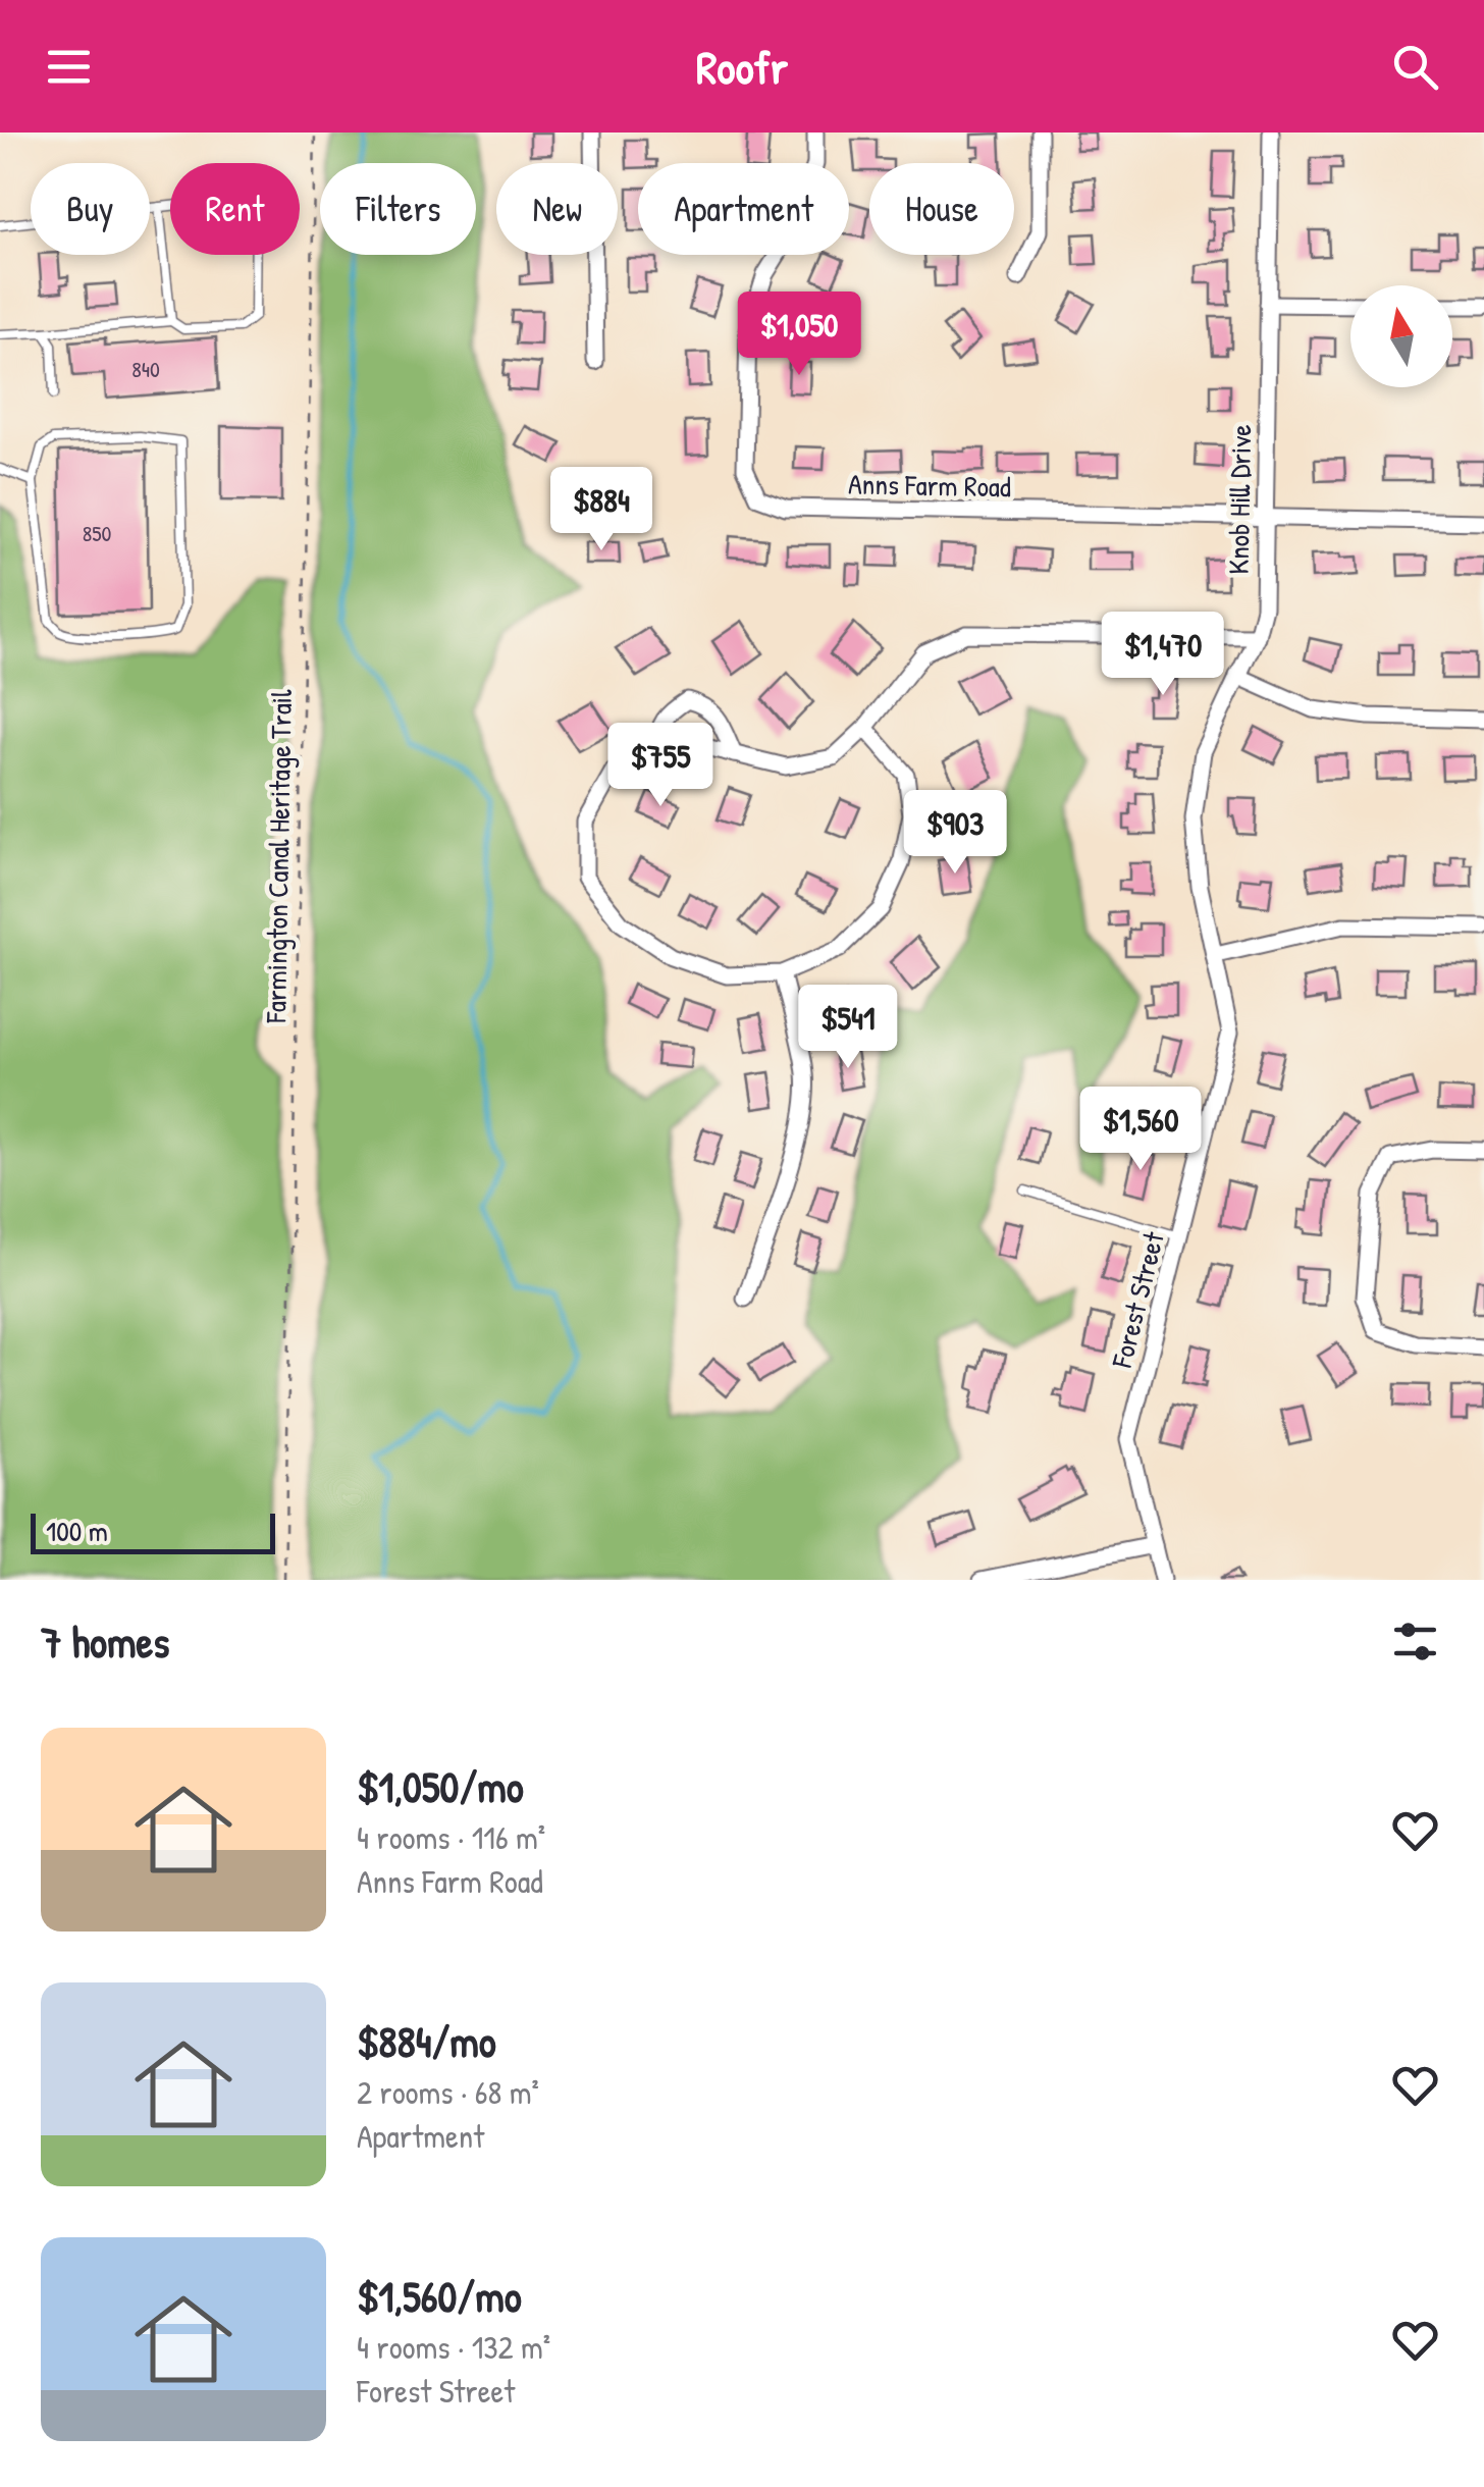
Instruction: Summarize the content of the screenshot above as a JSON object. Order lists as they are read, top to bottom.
{
  "streets": {
    "street": ["Anns Farm Road", "Knob Hill Drive", "Forest Street"],
    "path": ["Farmington Canal Heritage Trail"]
  },
  "crossings": [
    ["Anns Farm Road", "Knob Hill Drive"],
    ["Knob Hill Drive", "Forest Street"]
  ],
  "house_numbers": ["840", "850"],
  "scale_bar": "100 m",
  "north": "top",
  "page": {
    "header": "Roofr",
    "chip": [
      "Buy",
      "Rent",
      "Filters",
      "New",
      "Apartment",
      "House"
    ],
    "price": [
      "$1,050",
      "$884",
      "$1,470",
      "$755",
      "$903",
      "$541",
      "$1,560"
    ],
    "scale": "100 m",
    "heading": "7 homes",
    "list": [
      {
        "name": "$1,050/mo",
        "note": "4 rooms · 116 m² · Anns Farm Road"
      },
      {
        "name": "$884/mo",
        "note": "2 rooms · 68 m² · Apartment"
      },
      {
        "name": "$1,560/mo",
        "note": "4 rooms · 132 m² · Forest Street"
      }
    ]
  }
}
